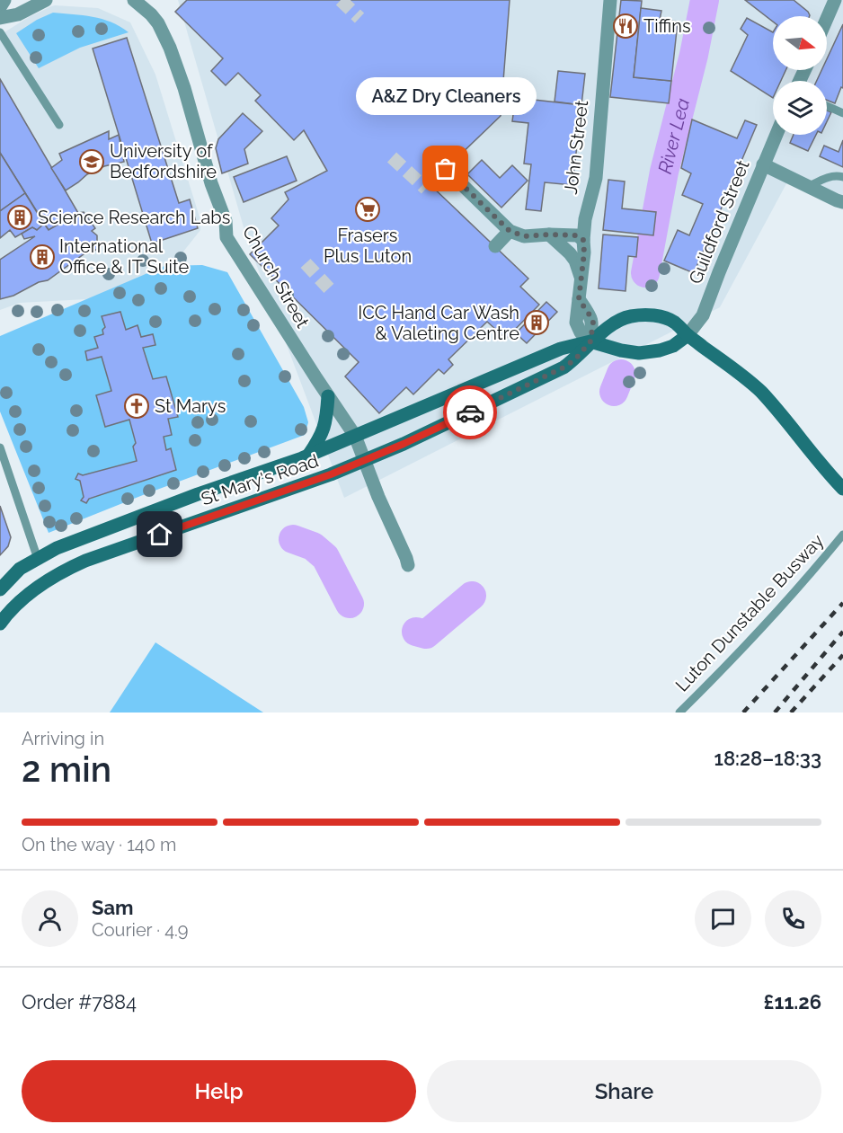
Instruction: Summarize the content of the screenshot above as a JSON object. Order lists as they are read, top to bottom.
{
  "streets": {
    "street": [
      "John Street",
      "Guildford Street",
      "Church Street",
      "St Mary's Road"
    ],
    "lane": ["Luton Dunstable Busway"]
  },
  "crossings": [
    ["Church Street", "St Mary's Road"]
  ],
  "water": ["River Lea"],
  "places": {
    "restaurant": ["Tiffins"],
    "school or university": ["University of Bedfordshire"],
    "other": ["A&Z Dry Cleaners"],
    "supermarket": ["Frasers Plus Luton"],
    "building": ["Science Research Labs", "International Office & IT Suite", "ICC Hand Car Wash & Valeting Centre"],
    "church": ["St Marys"]
  },
  "north": "right",
  "page": {
    "bubble": "A&Z Dry Cleaners",
    "heading": ["2 min", "Arriving in", "18:28–18:33"],
    "panel": [
      "Sam",
      "Courier · 4.9",
      "Order #7884",
      "£11.26"
    ],
    "bar": "On the way · 140 m",
    "buttons": ["Help", "Share"]
  }
}
